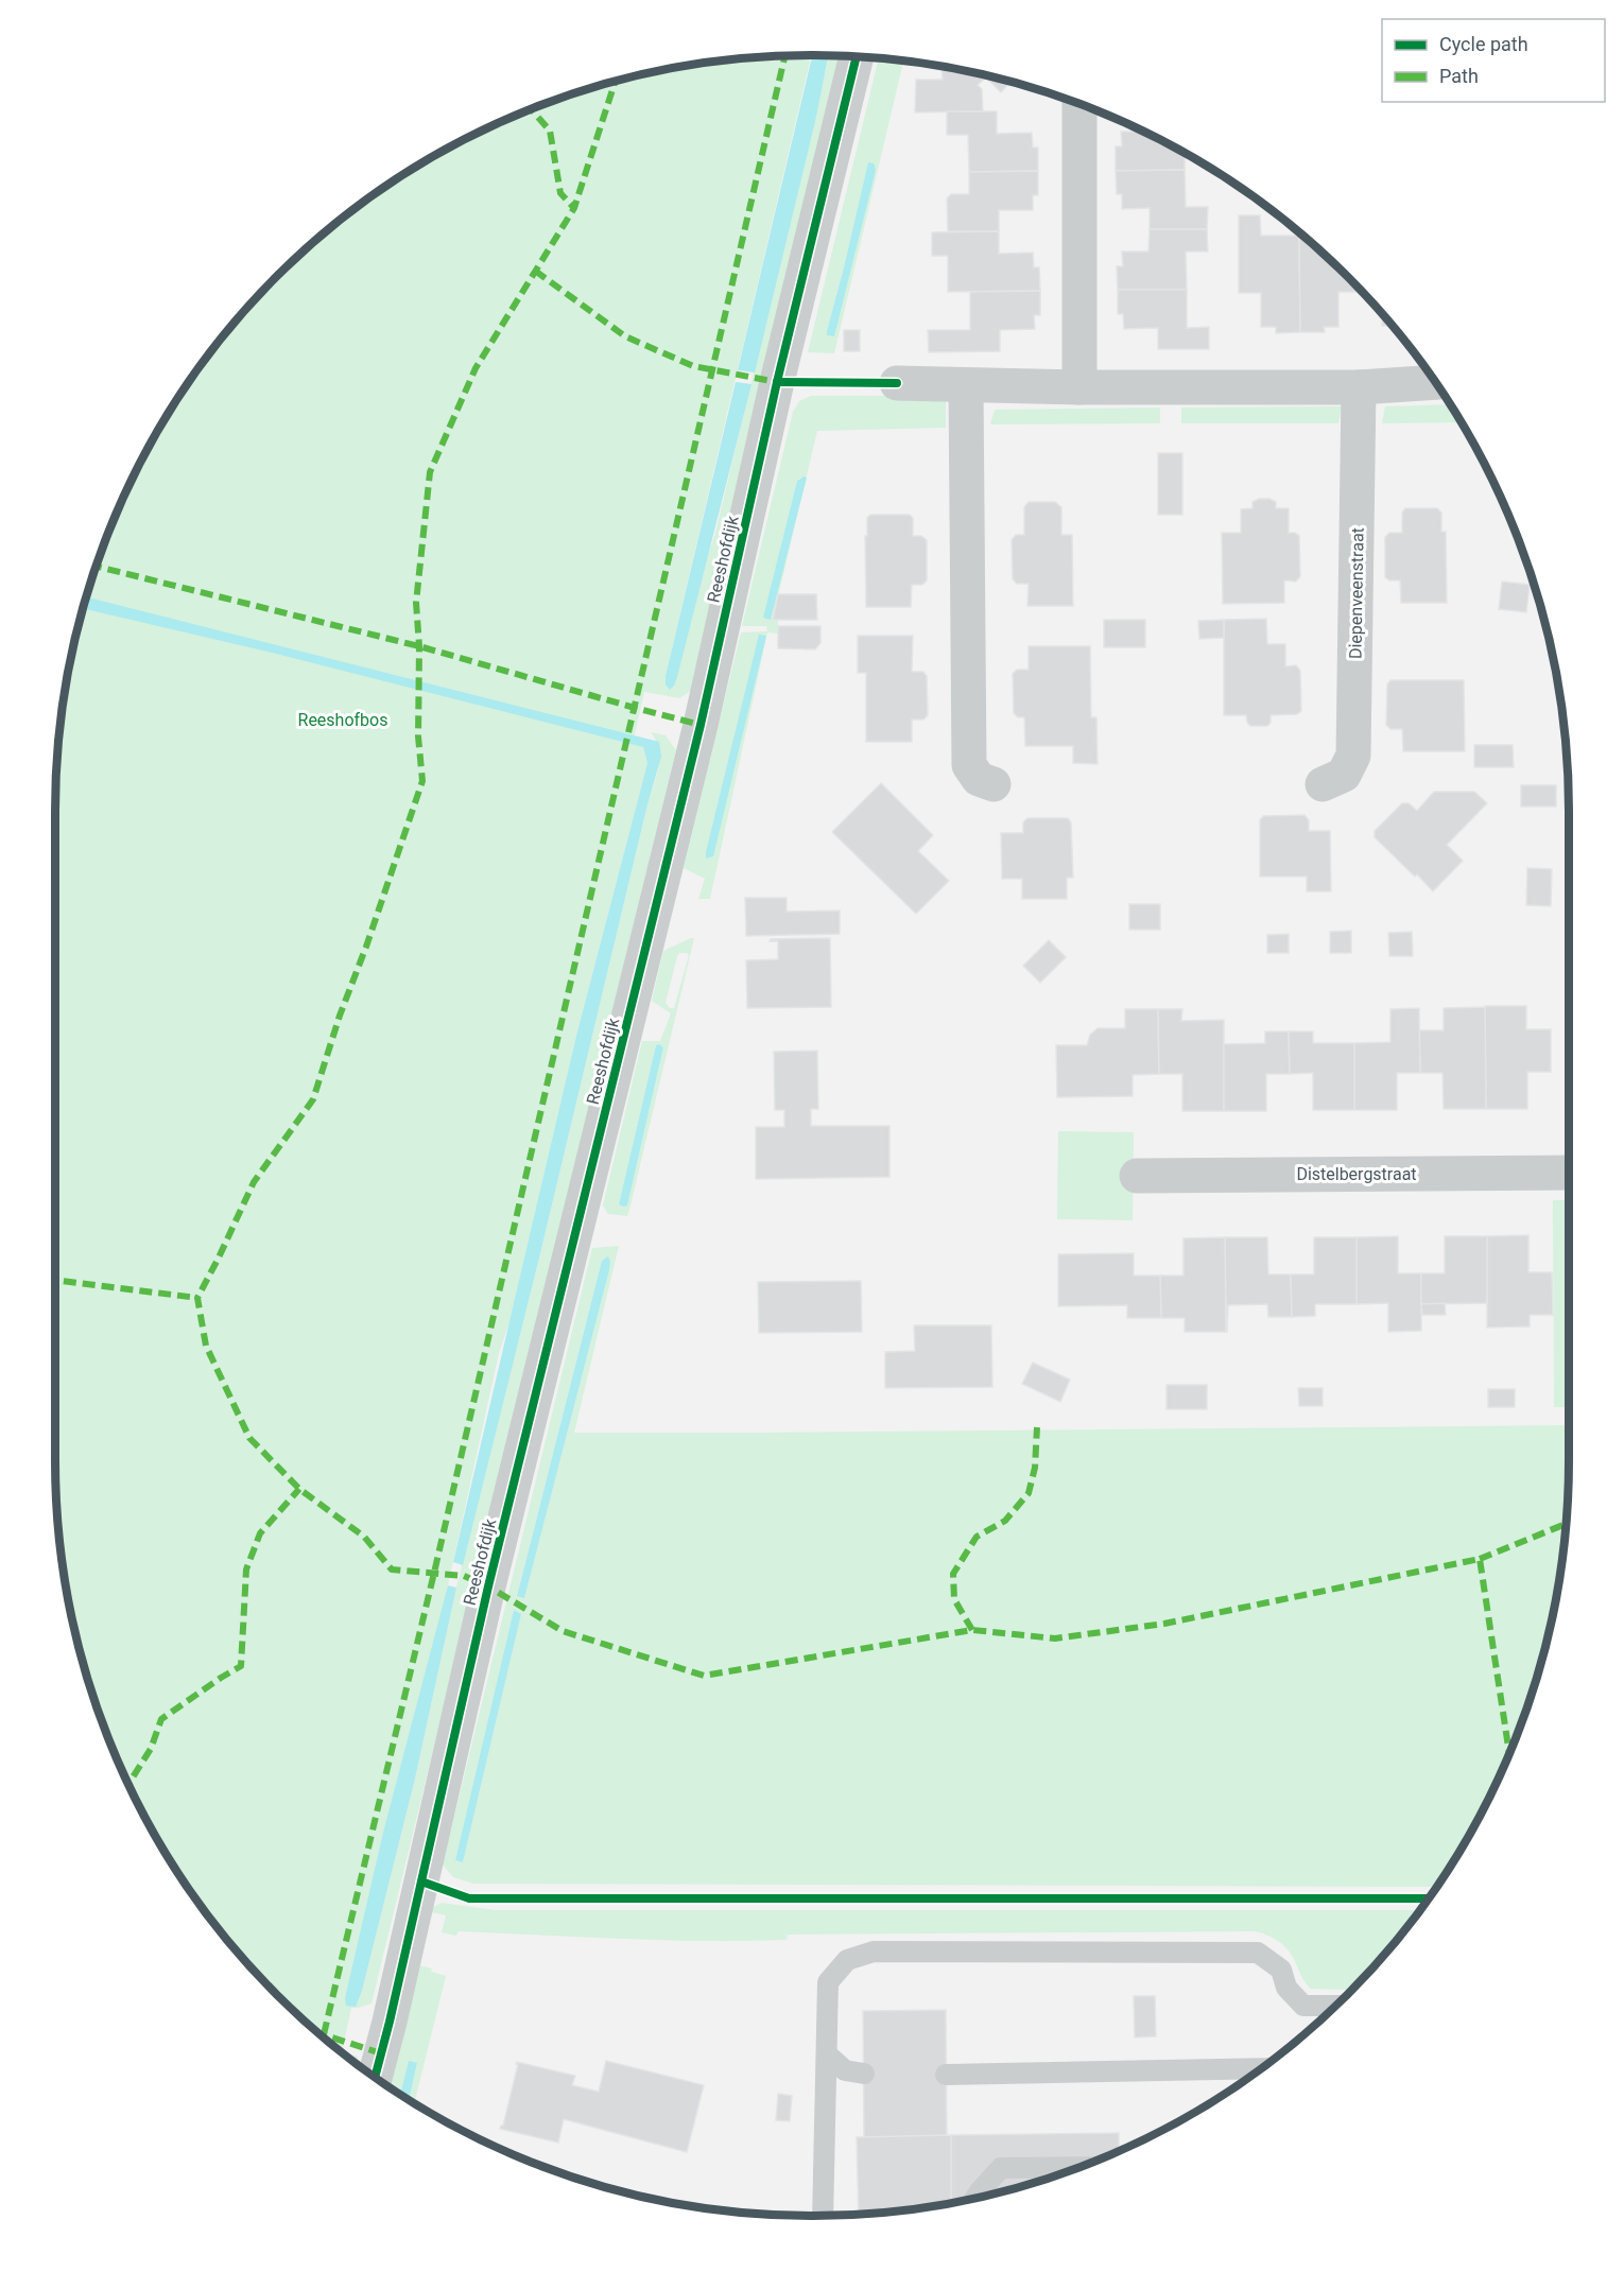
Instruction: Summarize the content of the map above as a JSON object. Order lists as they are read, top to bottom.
{
  "streets": {
    "street": ["Reeshofdijk", "Diepenveenstraat", "Distelbergstraat"]
  },
  "parks": ["Reeshofbos"],
  "legend": ["Cycle path", "Path"]
}
